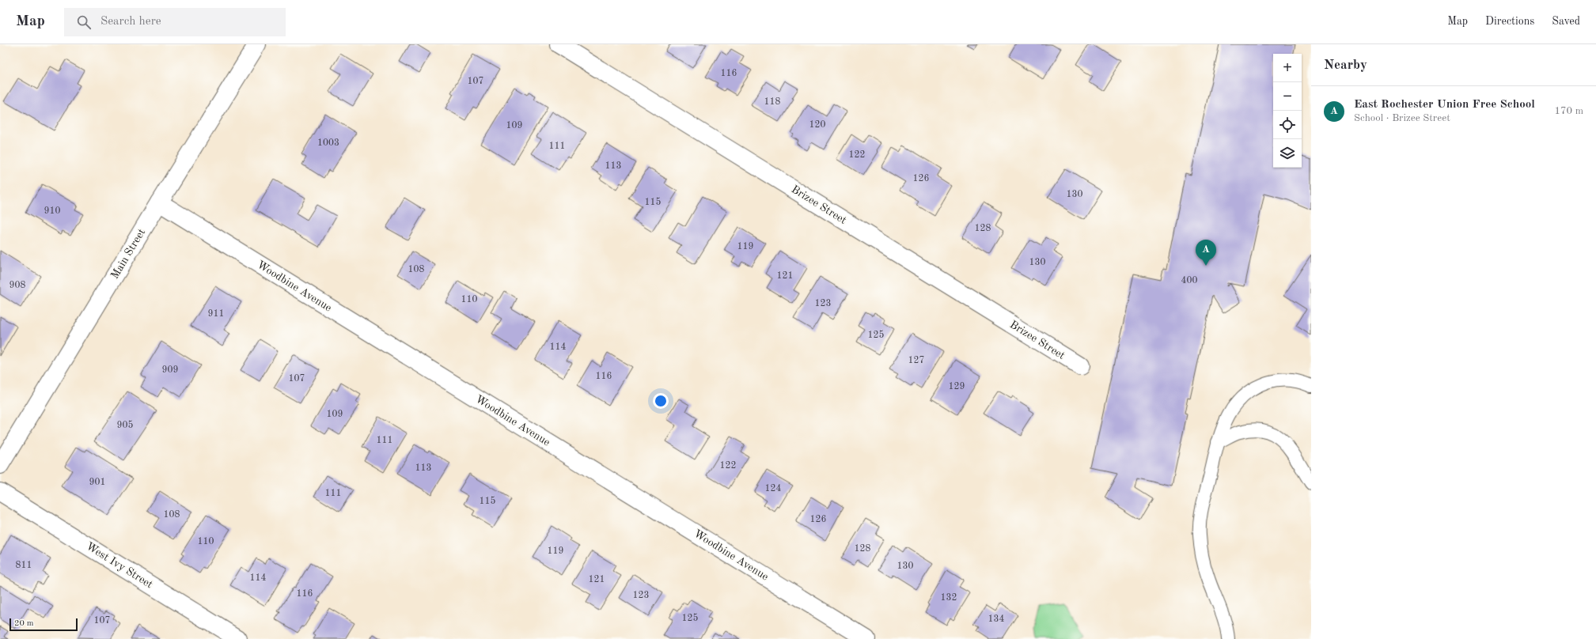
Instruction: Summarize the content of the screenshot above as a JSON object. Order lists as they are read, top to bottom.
{
  "streets": {
    "street": [
      "Brizee Street",
      "Main Street",
      "Woodbine Avenue",
      "West Ivy Street"
    ]
  },
  "crossings": [
    ["Main Street", "Woodbine Avenue"]
  ],
  "house_numbers": [
    "116",
    "107",
    "118",
    "120",
    "109",
    "1003",
    "111",
    "122",
    "113",
    "126",
    "130",
    "115",
    "910",
    "128",
    "119",
    "130",
    "108",
    "121",
    "400",
    "908",
    "110",
    "123",
    "911",
    "125",
    "114",
    "127",
    "909",
    "116",
    "107",
    "129",
    "109",
    "905",
    "111",
    "122",
    "113",
    "901",
    "124",
    "111",
    "115",
    "108",
    "126",
    "110",
    "128",
    "119",
    "811",
    "130",
    "114",
    "121",
    "116",
    "123",
    "132",
    "125",
    "134",
    "107"
  ],
  "scale_bar": "20 m",
  "page": {
    "header": "Map",
    "search": "Search here",
    "nav": ["Map", "Directions", "Saved"],
    "heading": "Nearby",
    "map_buttons": ["+", "−"],
    "list": [
      {
        "mark": "A",
        "name": "East Rochester Union Free School",
        "note": "School · Brizee Street",
        "value": "170 m"
      }
    ],
    "pins": "A",
    "scale": "20 m"
  }
}
